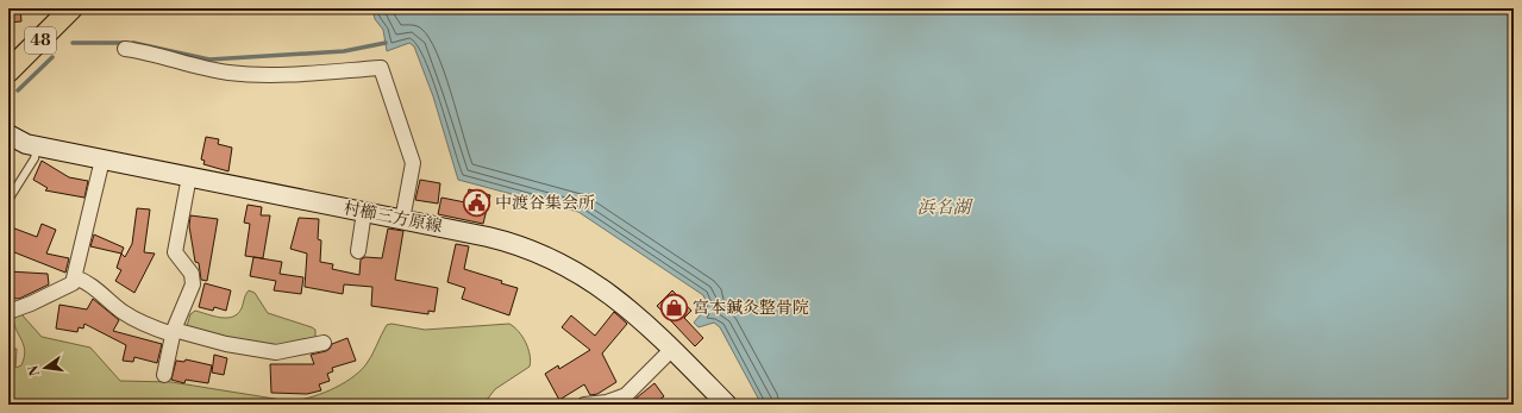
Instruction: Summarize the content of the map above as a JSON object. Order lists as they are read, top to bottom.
{
  "streets": {
    "main road": ["48", "村櫛三方原線"]
  },
  "water": ["浜名湖"],
  "places": {
    "public building": ["中渡谷集会所"],
    "shop": ["宮本鍼灸整骨院"]
  },
  "north": "left"
}
